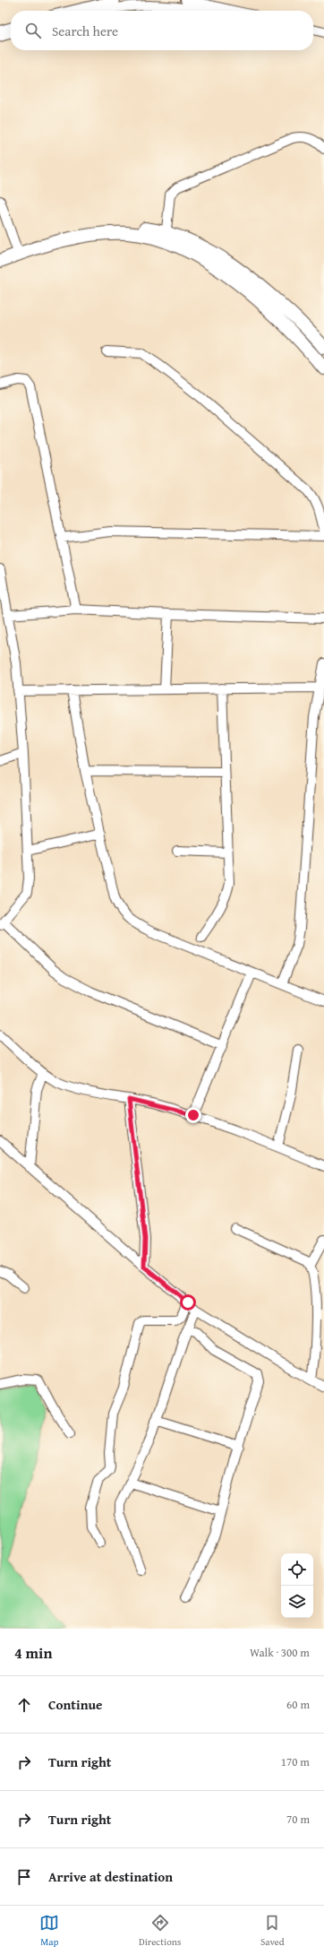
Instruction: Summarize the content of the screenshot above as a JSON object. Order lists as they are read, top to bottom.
{
  "page": {
    "search": "Search here",
    "heading": ["4 min", "Walk · 300 m"],
    "list": [
      ["Continue", "60 m"],
      ["Turn right", "170 m"],
      ["Turn right", "70 m"],
      "Arrive at destination"
    ],
    "nav": ["Map", "Directions", "Saved"]
  }
}
